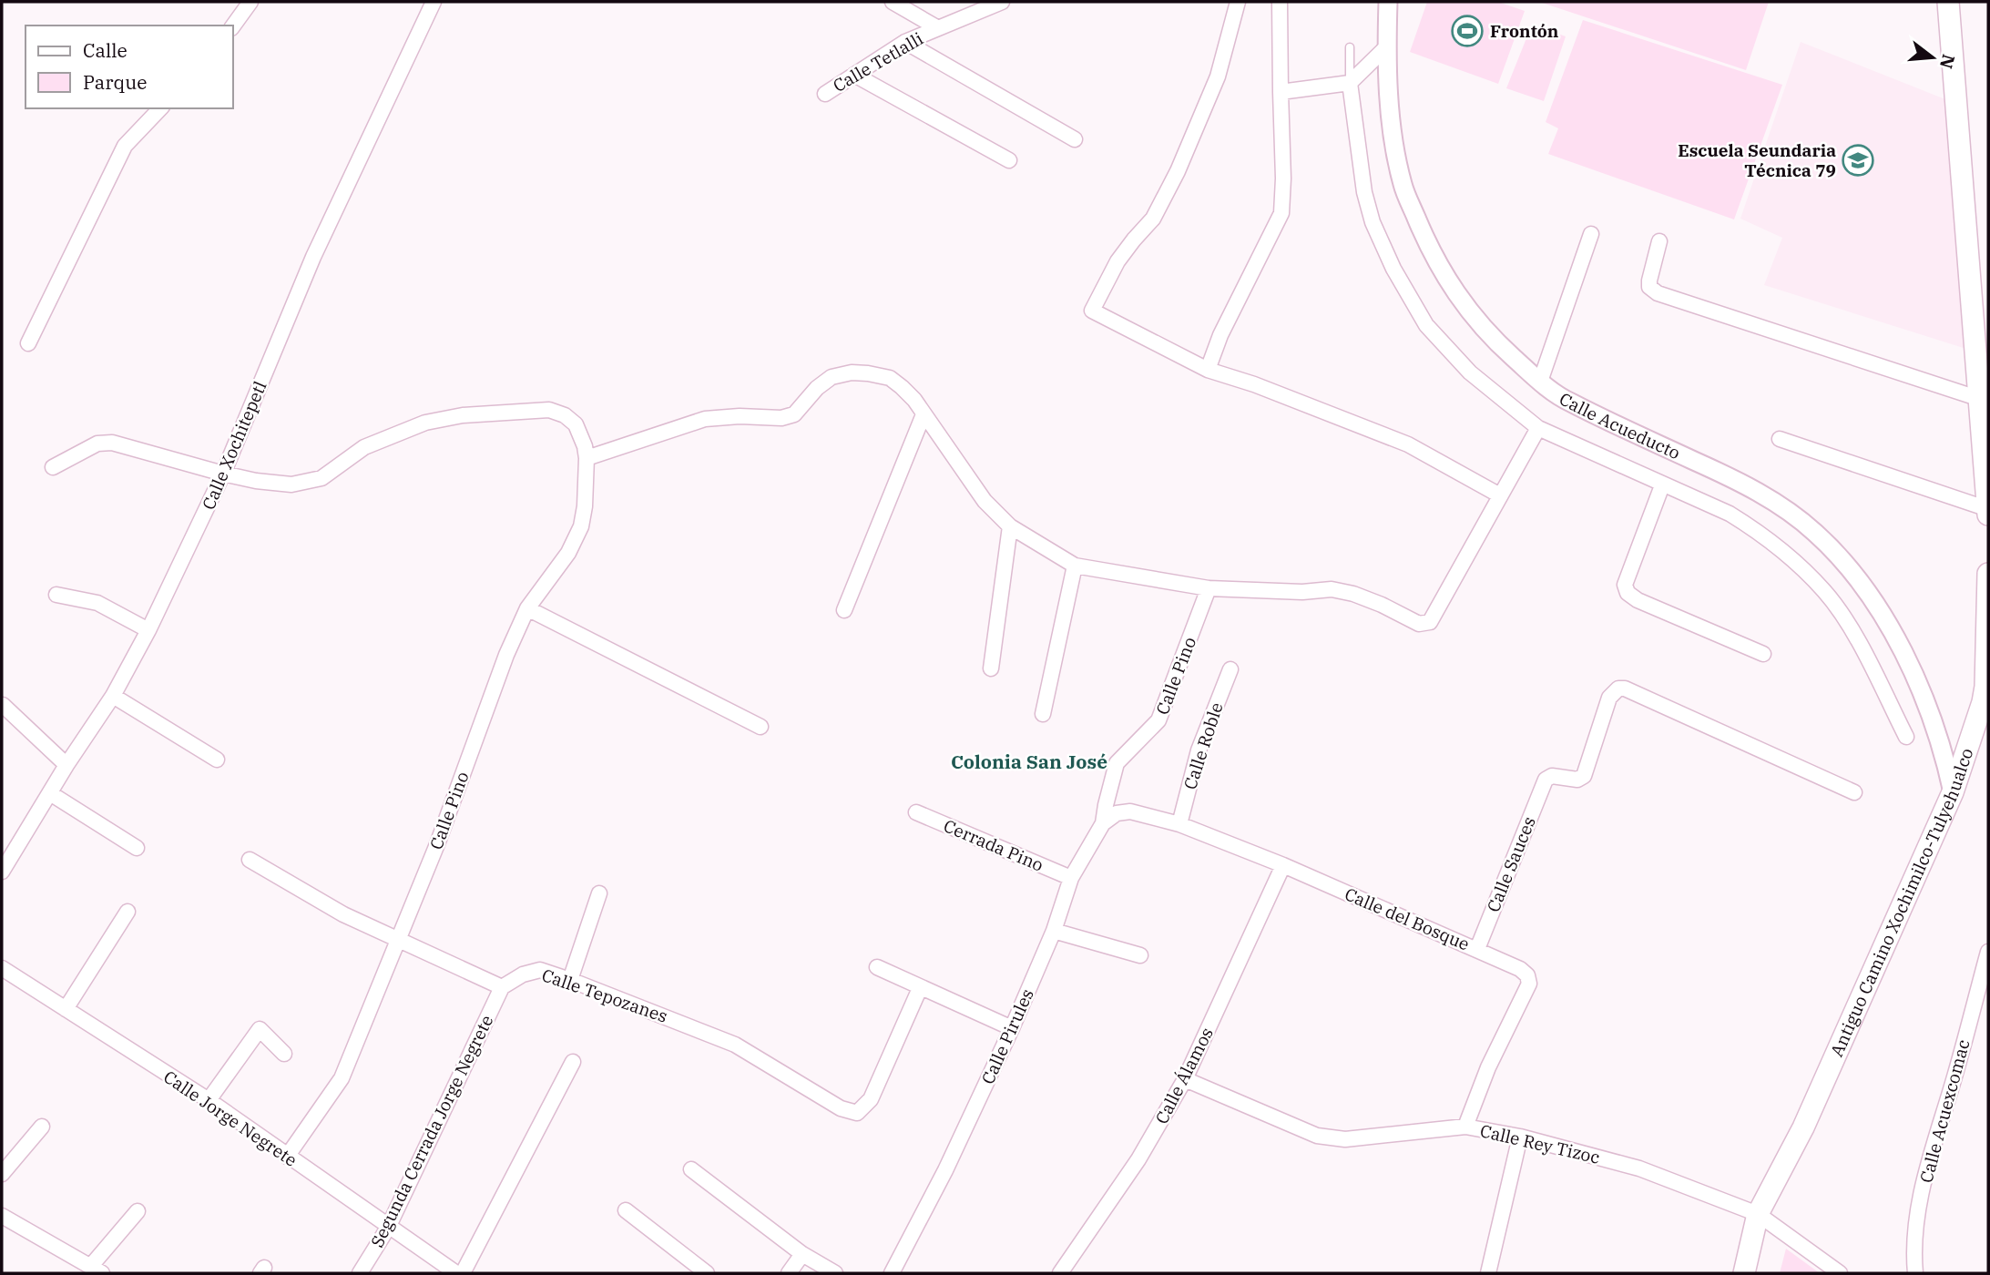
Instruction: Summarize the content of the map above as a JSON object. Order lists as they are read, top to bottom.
{
  "streets": {
    "main road": ["Antiguo Camino Xochimilco-Tulyehualco"],
    "street": [
      "Calle Tetlalli",
      "Calle Acueducto",
      "Calle Xochitepetl",
      "Calle Pino",
      "Calle Roble",
      "Cerrada Pino",
      "Calle Sauces",
      "Calle del Bosque",
      "Calle Tepozanes",
      "Calle Pirules",
      "Calle Álamos",
      "Calle Acuexcomac",
      "Calle Jorge Negrete",
      "Segunda Cerrada Jorge Negrete",
      "Calle Rey Tizoc"
    ]
  },
  "crossings": [
    ["Calle Acueducto", "Antiguo Camino Xochimilco-Tulyehualco"],
    ["Calle Pino", "Calle del Bosque"],
    ["Calle Pino", "Calle Pirules"],
    ["Calle Pino", "Calle Jorge Negrete"],
    ["Calle Roble", "Calle del Bosque"],
    ["Cerrada Pino", "Calle Pirules"],
    ["Calle Sauces", "Calle del Bosque"],
    ["Antiguo Camino Xochimilco-Tulyehualco", "Calle Rey Tizoc"],
    ["Calle del Bosque", "Calle Pirules"],
    ["Calle del Bosque", "Calle Álamos"],
    ["Calle del Bosque", "Calle Rey Tizoc"],
    ["Calle Tepozanes", "Segunda Cerrada Jorge Negrete"],
    ["Calle Álamos", "Calle Rey Tizoc"],
    ["Calle Jorge Negrete", "Segunda Cerrada Jorge Negrete"]
  ],
  "districts": ["Colonia San José"],
  "places": {
    "sports": ["Frontón"],
    "school or university": ["Escuela Seundaria Técnica 79"]
  },
  "legend": ["Calle", "Parque"],
  "north": "right"
}
